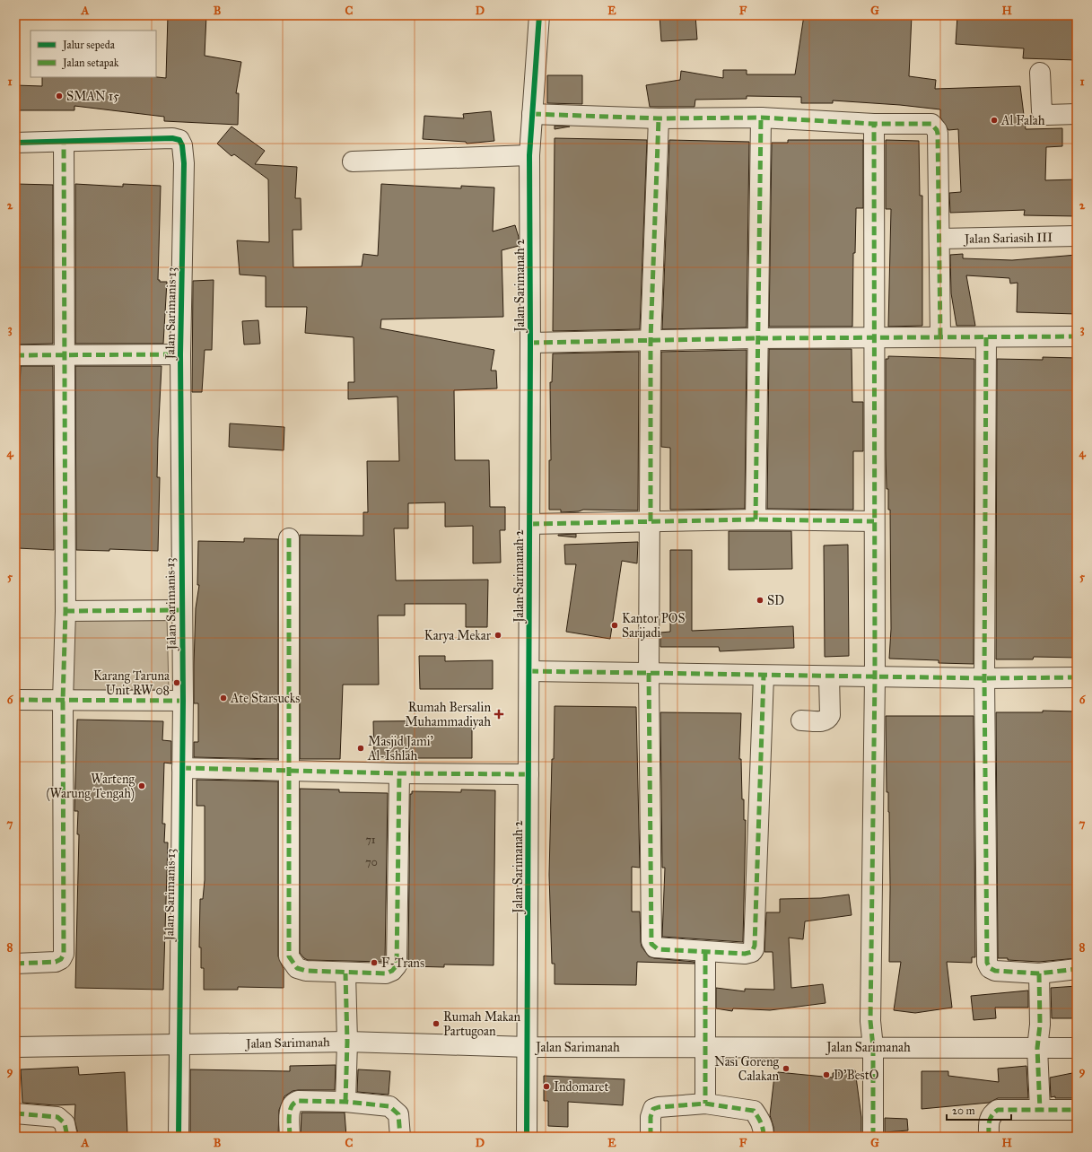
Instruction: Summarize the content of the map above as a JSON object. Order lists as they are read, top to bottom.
{
  "streets": {
    "street": [
      "Jalan Sariasih III",
      "Jalan Sarimanah 2",
      "Jalan Sarimanis 13",
      "Jalan Sarimanah"
    ]
  },
  "crossings": [
    ["Jalan Sarimanah 2", "Jalan Sarimanah"],
    ["Jalan Sarimanis 13", "Jalan Sarimanah"]
  ],
  "places": {
    "other": [
      "SMAN 15",
      "Al Falah",
      "SD",
      "Kantor POS Sarijadi",
      "Karya Mekar",
      "Karang Taruna Unit RW 08",
      "Ate Starsucks",
      "Masjid Jami' Al-Ishlah",
      "Warteng (Warung Tengah)",
      "F-Trans",
      "Rumah Makan Partugoan",
      "Nasi Goreng Calakan",
      "D'BestO",
      "Indomaret"
    ],
    "health": ["Rumah Bersalin Muhammadiyah"]
  },
  "house_numbers": ["71", "70"],
  "legend": ["Jalur sepeda", "Jalan setapak"],
  "scale_bar": "20 m",
  "grid": {
    "columns": [
      "A",
      "B",
      "C",
      "D",
      "E",
      "F",
      "G",
      "H"
    ],
    "rows": [
      "1",
      "2",
      "3",
      "4",
      "5",
      "6",
      "7",
      "8",
      "9"
    ]
  }
}
